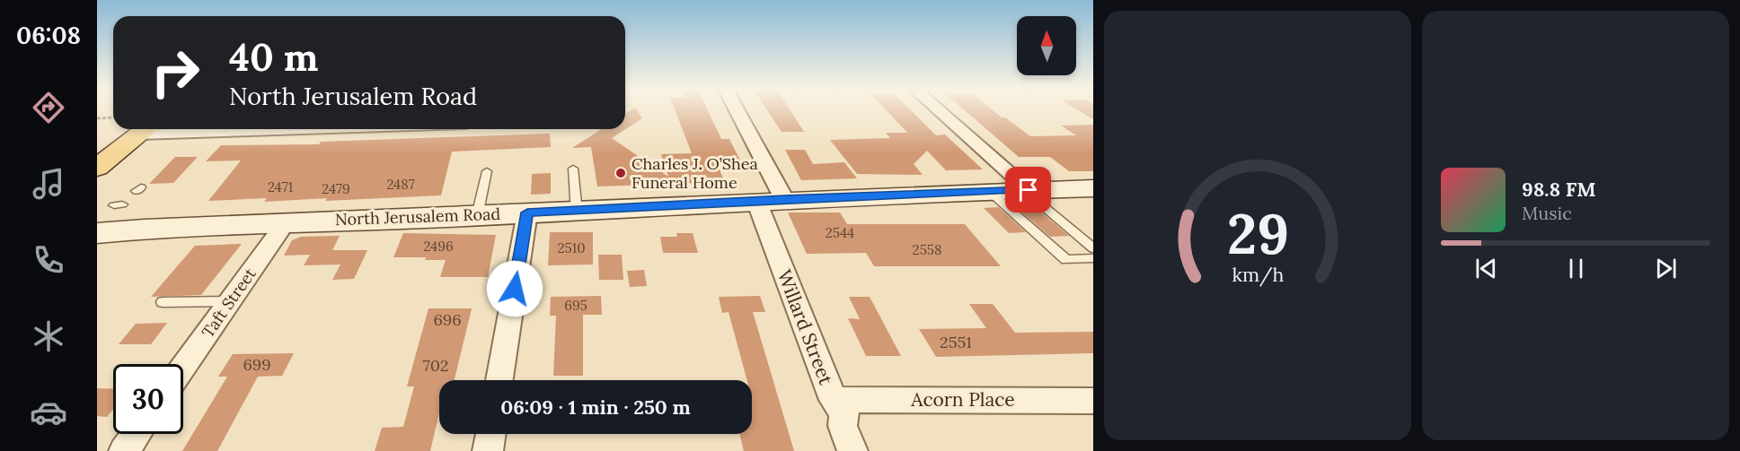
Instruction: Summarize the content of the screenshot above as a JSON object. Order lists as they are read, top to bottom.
{
  "streets": {
    "main road": ["North Jerusalem Road"],
    "street": ["Taft Street", "Willard Street", "Acorn Place"]
  },
  "crossings": [
    ["North Jerusalem Road", "Taft Street"],
    ["North Jerusalem Road", "Willard Street"],
    ["Willard Street", "Acorn Place"]
  ],
  "places": ["Charles J. O’Shea Funeral Home"],
  "house_numbers": [
    "2487",
    "2471",
    "2479",
    "2544",
    "2496",
    "2510",
    "2558",
    "695",
    "696",
    "2551",
    "699",
    "702"
  ],
  "north": "top",
  "page": {
    "tabs": "06:08",
    "turn": ["40 m", "North Jerusalem Road"],
    "song": ["98.8 FM", "Music"],
    "limit": "30",
    "trip": "06:09 · 1 min · 250 m",
    "gauge": ["29", "km/h"]
  }
}
